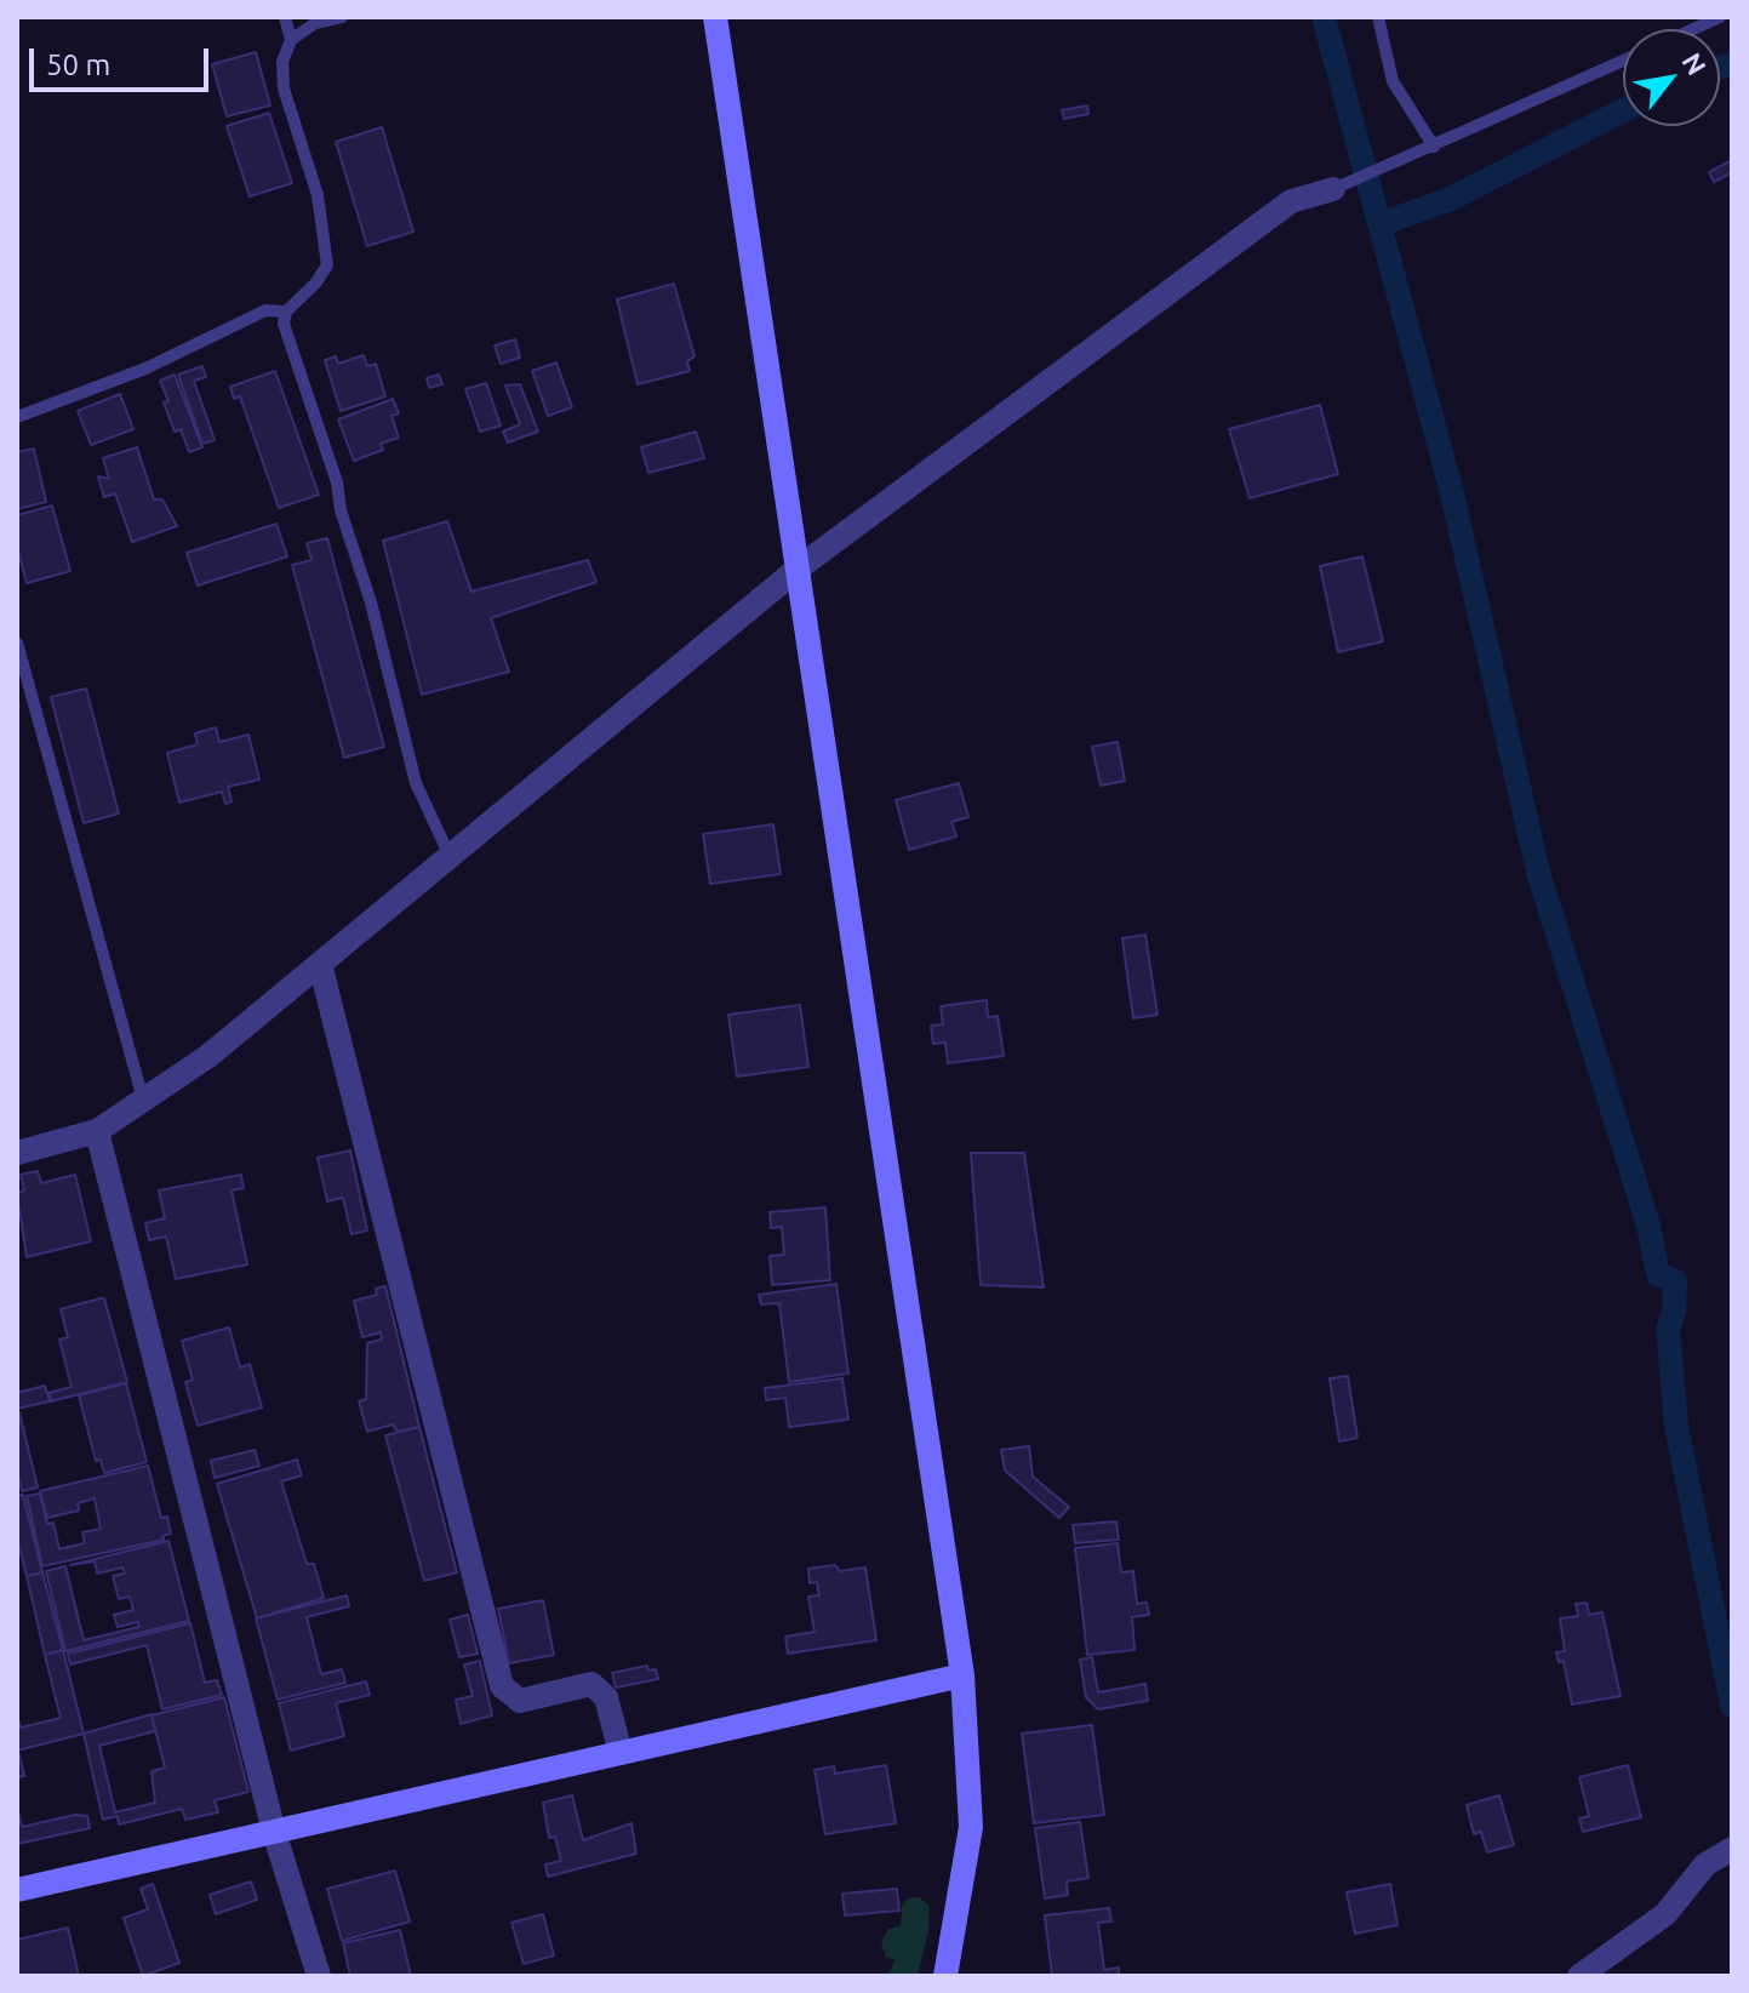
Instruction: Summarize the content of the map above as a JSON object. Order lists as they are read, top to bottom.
{
  "scale_bar": "50 m",
  "north": "top right"
}
